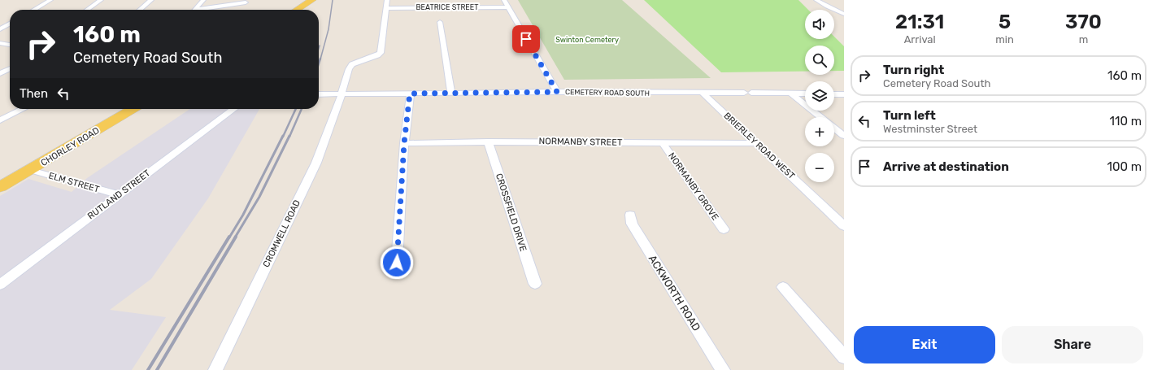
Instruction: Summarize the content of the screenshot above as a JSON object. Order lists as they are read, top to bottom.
{
  "streets": {
    "main road": ["CHORLEY ROAD"],
    "street": [
      "BEATRICE STREET",
      "CEMETERY ROAD SOUTH",
      "NORMANBY STREET",
      "BRIERLEY ROAD WEST",
      "ELM STREET",
      "NORMANBY GROVE",
      "RUTLAND STREET",
      "CROSSFIELD DRIVE",
      "CROMWELL ROAD",
      "ACKWORTH ROAD"
    ]
  },
  "crossings": [
    ["BEATRICE STREET", "CROMWELL ROAD"],
    ["CEMETERY ROAD SOUTH", "BRIERLEY ROAD WEST"],
    ["CEMETERY ROAD SOUTH", "CROMWELL ROAD"],
    ["NORMANBY STREET", "BRIERLEY ROAD WEST"],
    ["NORMANBY STREET", "NORMANBY GROVE"],
    ["NORMANBY STREET", "CROSSFIELD DRIVE"],
    ["CHORLEY ROAD", "ELM STREET"],
    ["ELM STREET", "RUTLAND STREET"]
  ],
  "parks": ["Swinton Cemetery"],
  "page": {
    "eta": [
      "21:31",
      "Arrival",
      "5",
      "min",
      "370",
      "m"
    ],
    "map_buttons": ["+", "−"],
    "turn": ["160 m", "Cemetery Road South"],
    "list": [
      {
        "name": "Turn right",
        "note": "Cemetery Road South",
        "value": "160 m"
      },
      {
        "name": "Turn left",
        "note": "Westminster Street",
        "value": "110 m"
      },
      {
        "name": "Arrive at destination",
        "value": "100 m"
      }
    ],
    "then": "Then",
    "buttons": ["Exit", "Share"]
  }
}
